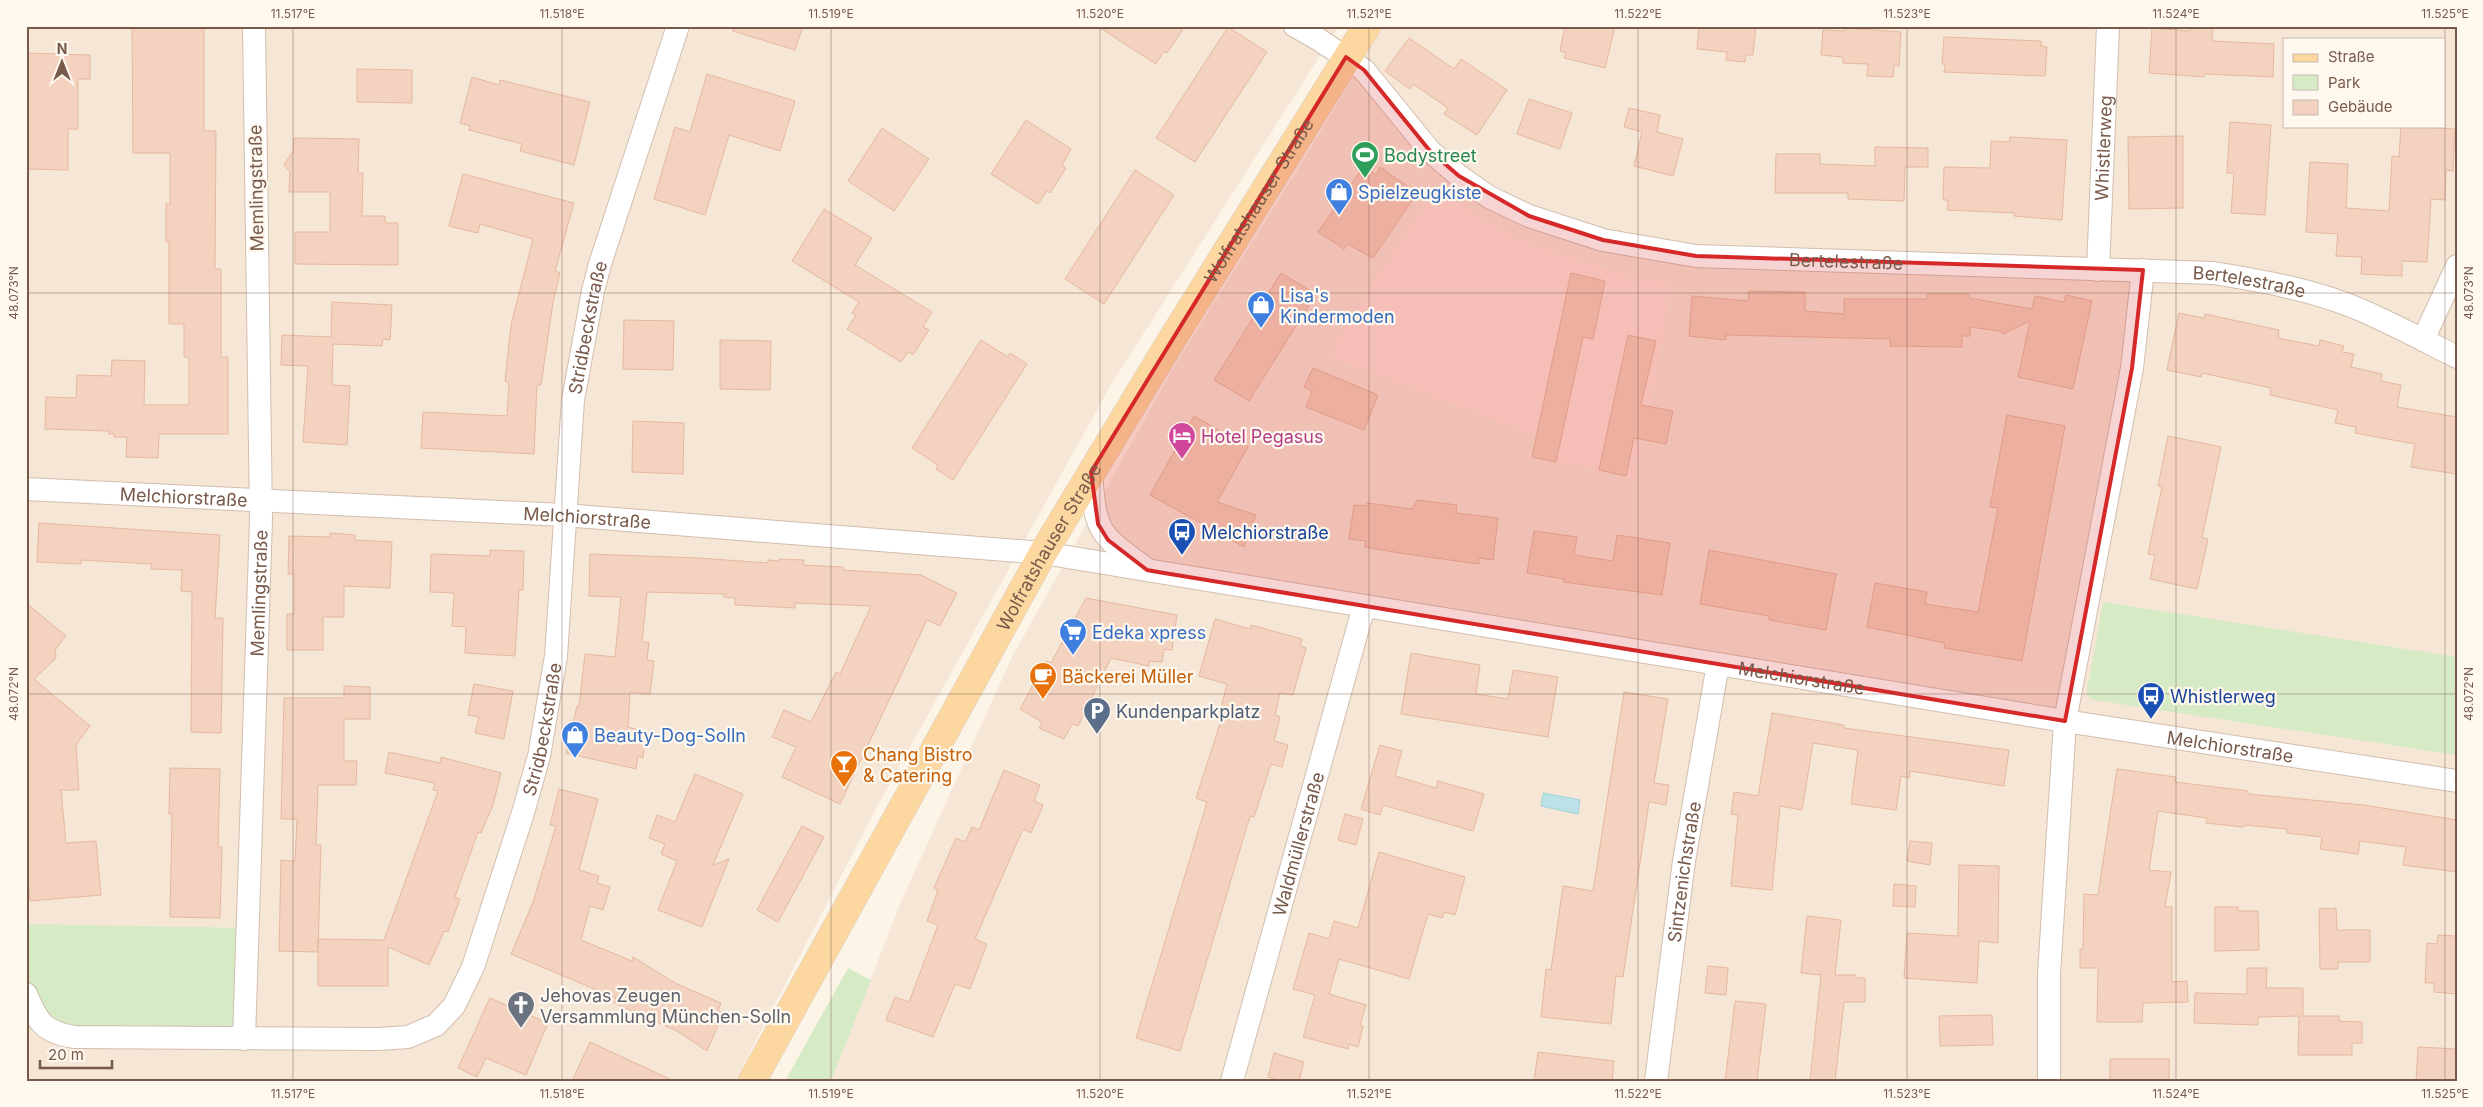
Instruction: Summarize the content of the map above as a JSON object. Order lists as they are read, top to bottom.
{
  "streets": {
    "main road": ["Wolfratshauser Straße"],
    "street": [
      "Whistlerweg",
      "Memlingstraße",
      "Bertelestraße",
      "Stridbeckstraße",
      "Melchiorstraße",
      "Waldmüllerstraße",
      "Sintzenichstraße"
    ]
  },
  "crossings": [
    ["Whistlerweg", "Bertelestraße"],
    ["Memlingstraße", "Stridbeckstraße"],
    ["Memlingstraße", "Melchiorstraße"],
    ["Wolfratshauser Straße", "Bertelestraße"],
    ["Wolfratshauser Straße", "Melchiorstraße"],
    ["Stridbeckstraße", "Melchiorstraße"],
    ["Melchiorstraße", "Waldmüllerstraße"],
    ["Melchiorstraße", "Sintzenichstraße"]
  ],
  "places": {
    "sports": ["Bodystreet"],
    "shop": ["Spielzeugkiste", "Lisa's Kindermoden", "Beauty-Dog-Solln"],
    "hotel": ["Hotel Pegasus"],
    "bus stop": ["Melchiorstraße", "Whistlerweg"],
    "supermarket": ["Edeka xpress"],
    "cafe": ["Bäckerei Müller"],
    "parking": ["Kundenparkplatz"],
    "bar": ["Chang Bistro & Catering"],
    "church": ["Jehovas Zeugen Versammlung München-Solln"]
  },
  "legend": ["Straße", "Park", "Gebäude"],
  "scale_bar": "20 m",
  "north": "top",
  "coordinates": [
    "11.517°E",
    "11.518°E",
    "11.519°E",
    "11.520°E",
    "11.521°E",
    "11.522°E",
    "11.523°E",
    "11.524°E",
    "11.525°E",
    "48.073°N",
    "48.072°N"
  ]
}
